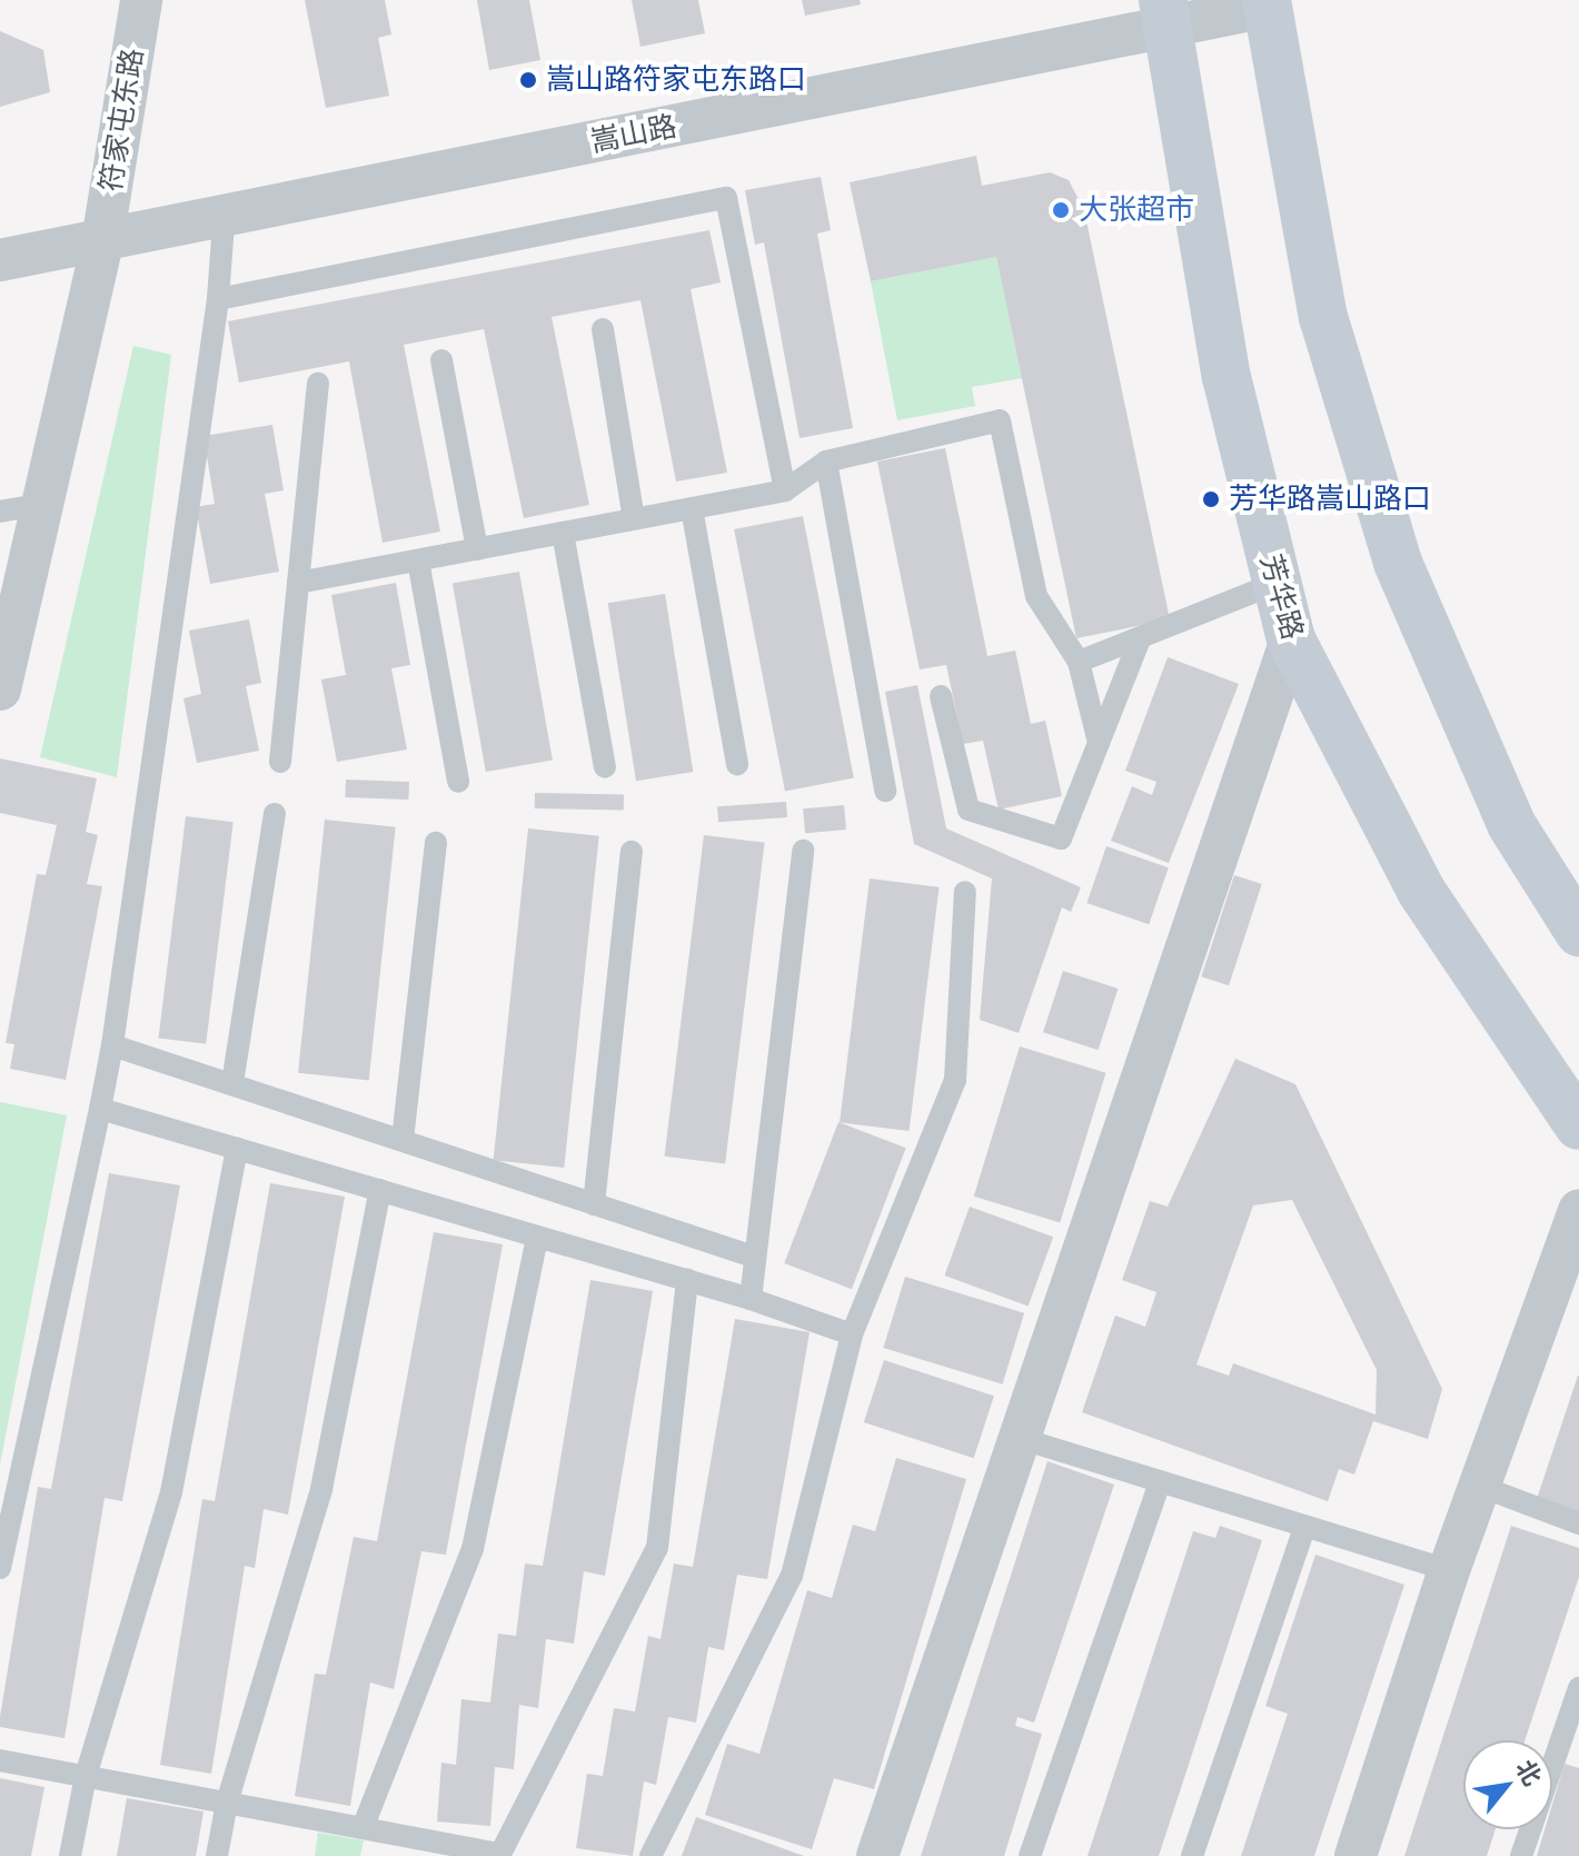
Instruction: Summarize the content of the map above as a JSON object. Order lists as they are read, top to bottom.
{
  "streets": {
    "main road": ["芳华路"],
    "street": ["符家屯东路", "嵩山路"]
  },
  "crossings": [
    ["符家屯东路", "嵩山路"],
    ["嵩山路", "芳华路"]
  ],
  "places": ["嵩山路符家屯东路口", "大张超市", "芳华路嵩山路口"],
  "north": "top right"
}
